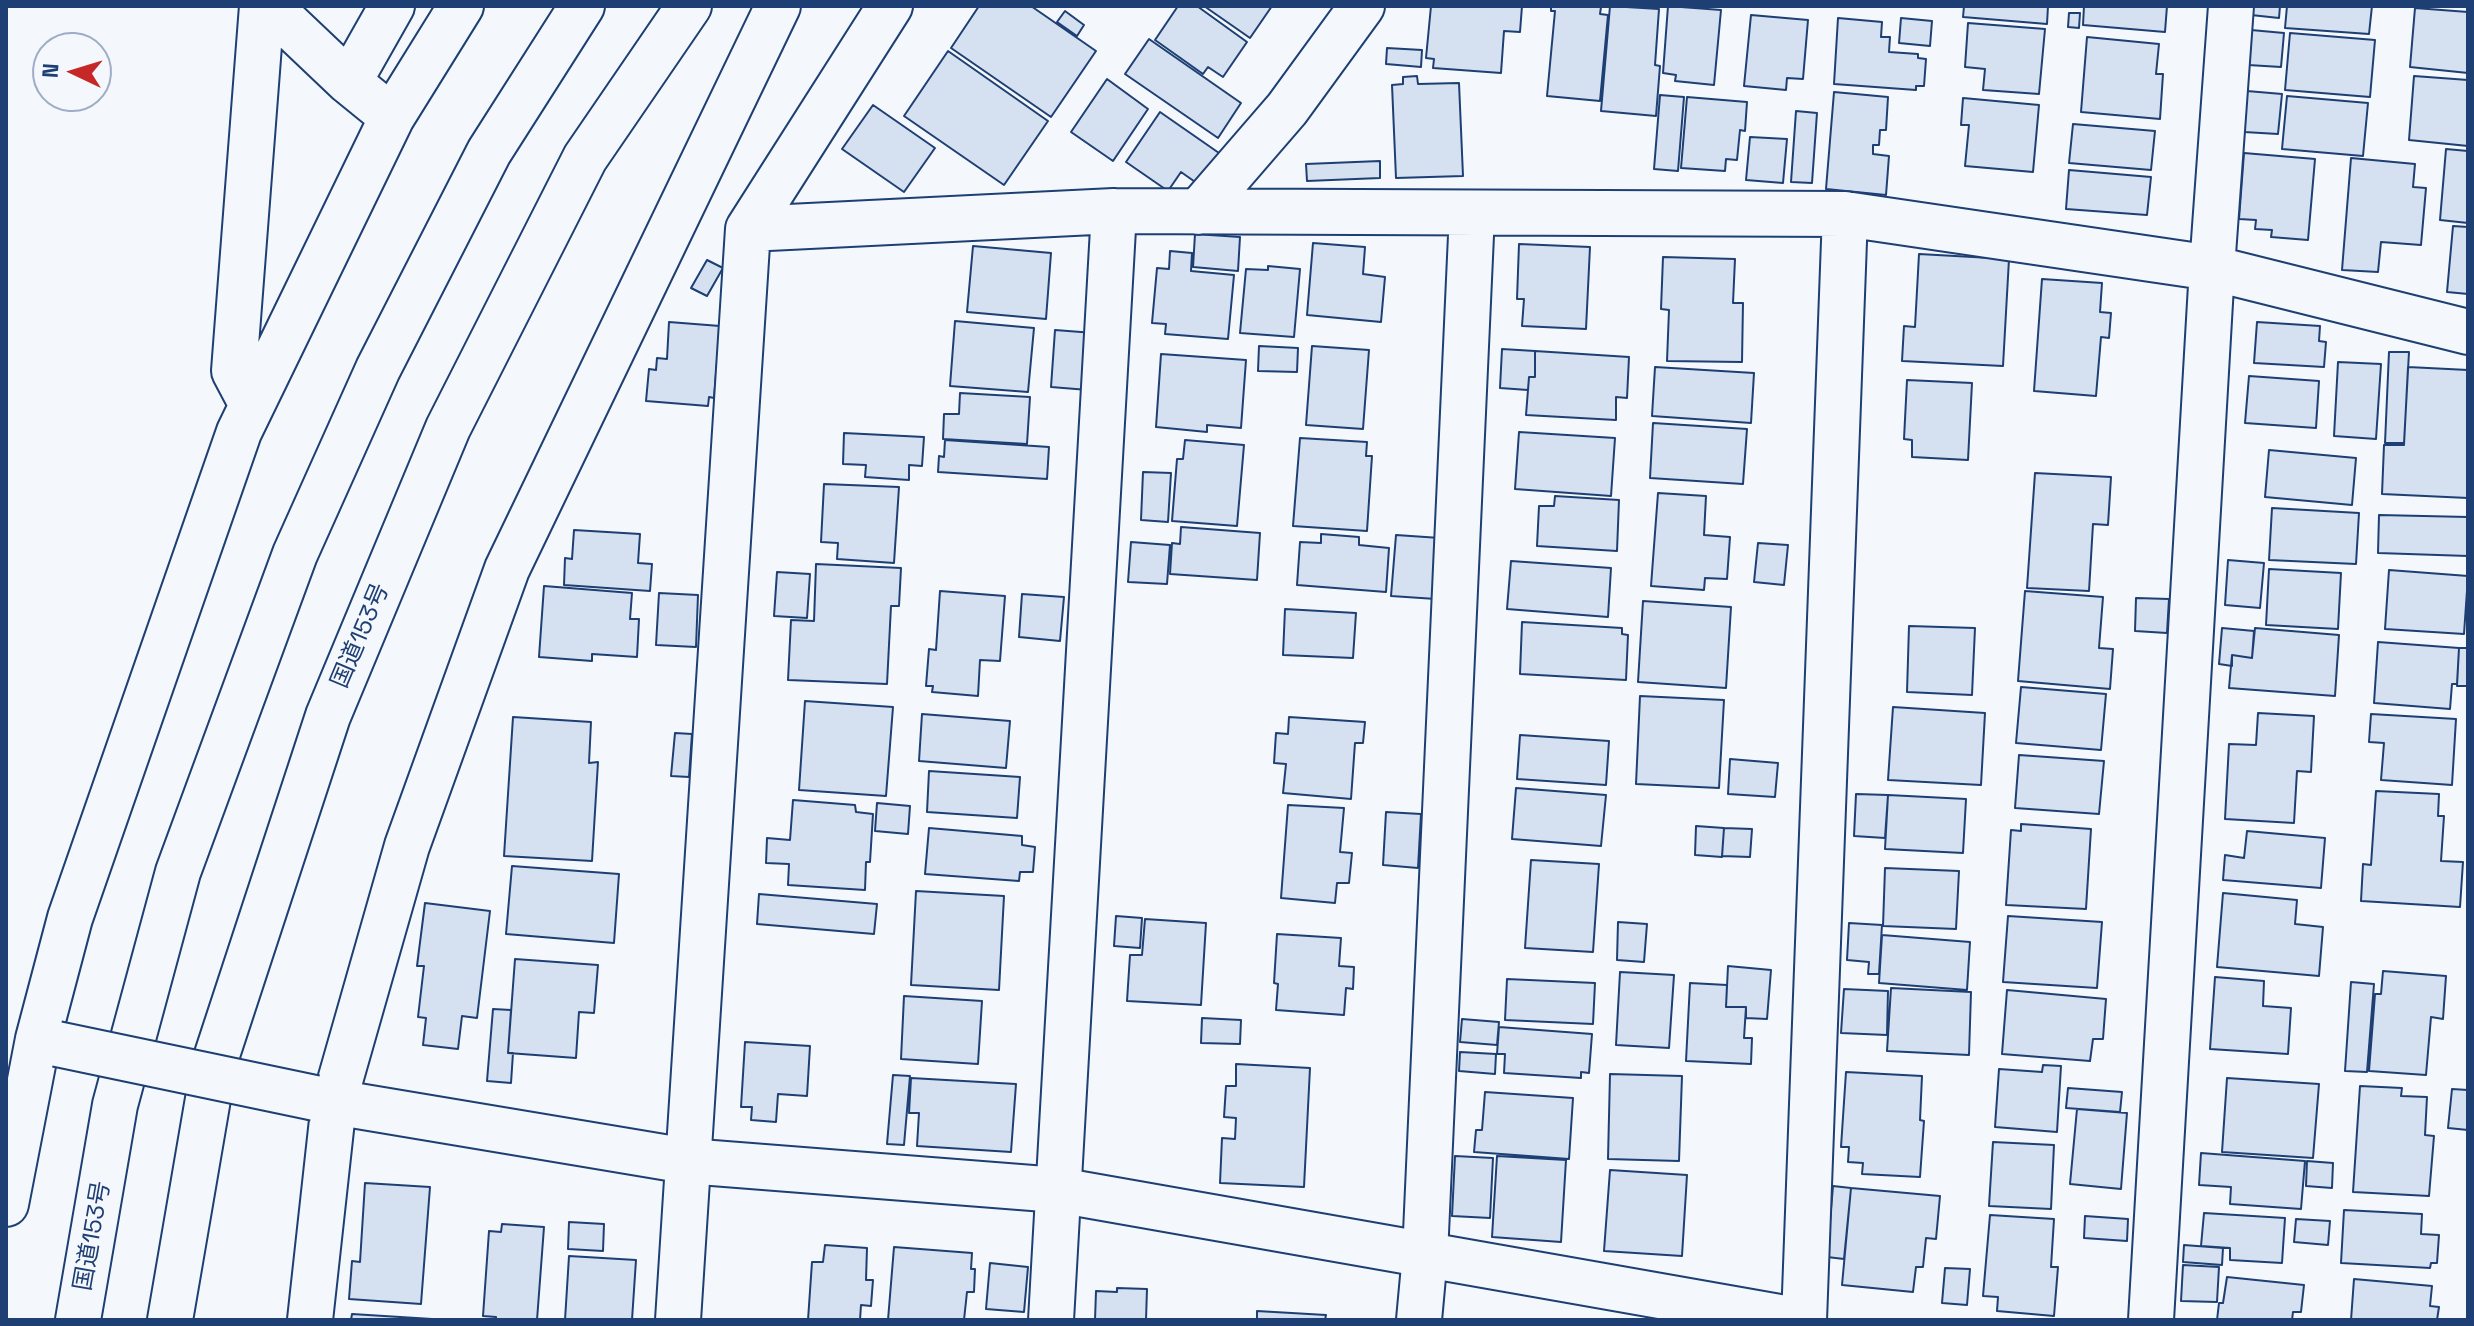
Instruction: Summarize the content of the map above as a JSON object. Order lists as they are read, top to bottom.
{
  "streets": {
    "main road": ["国道153号"]
  },
  "north": "left"
}
